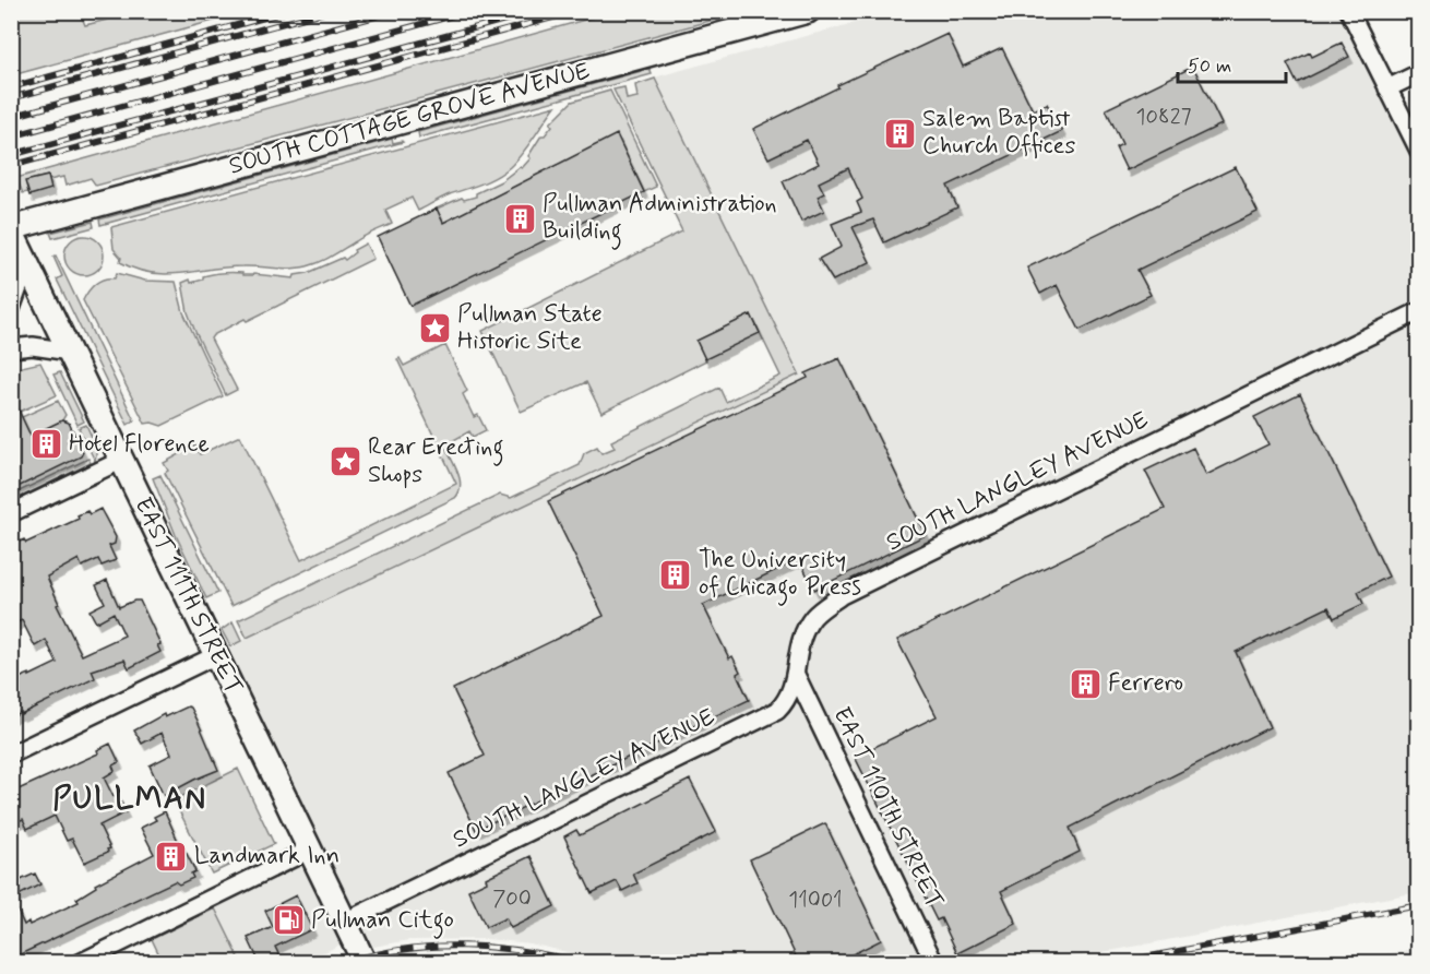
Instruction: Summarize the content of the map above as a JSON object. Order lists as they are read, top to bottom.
{
  "streets": {
    "street": [
      "SOUTH COTTAGE GROVE AVENUE",
      "SOUTH LANGLEY AVENUE",
      "EAST 111TH STREET",
      "EAST 110TH STREET"
    ]
  },
  "crossings": [
    ["SOUTH COTTAGE GROVE AVENUE", "EAST 111TH STREET"],
    ["SOUTH LANGLEY AVENUE", "EAST 111TH STREET"],
    ["SOUTH LANGLEY AVENUE", "EAST 110TH STREET"]
  ],
  "districts": ["PULLMAN"],
  "places": {
    "building": [
      "Salem Baptist Church Offices",
      "Pullman Administration Building",
      "Hotel Florence",
      "The University of Chicago Press",
      "Ferrero",
      "Landmark Inn"
    ],
    "place": ["Pullman State Historic Site", "Rear Erecting Shops"],
    "fuel station": ["Pullman Citgo"]
  },
  "house_numbers": ["10827", "700", "11001"],
  "scale_bar": "50 m"
}
